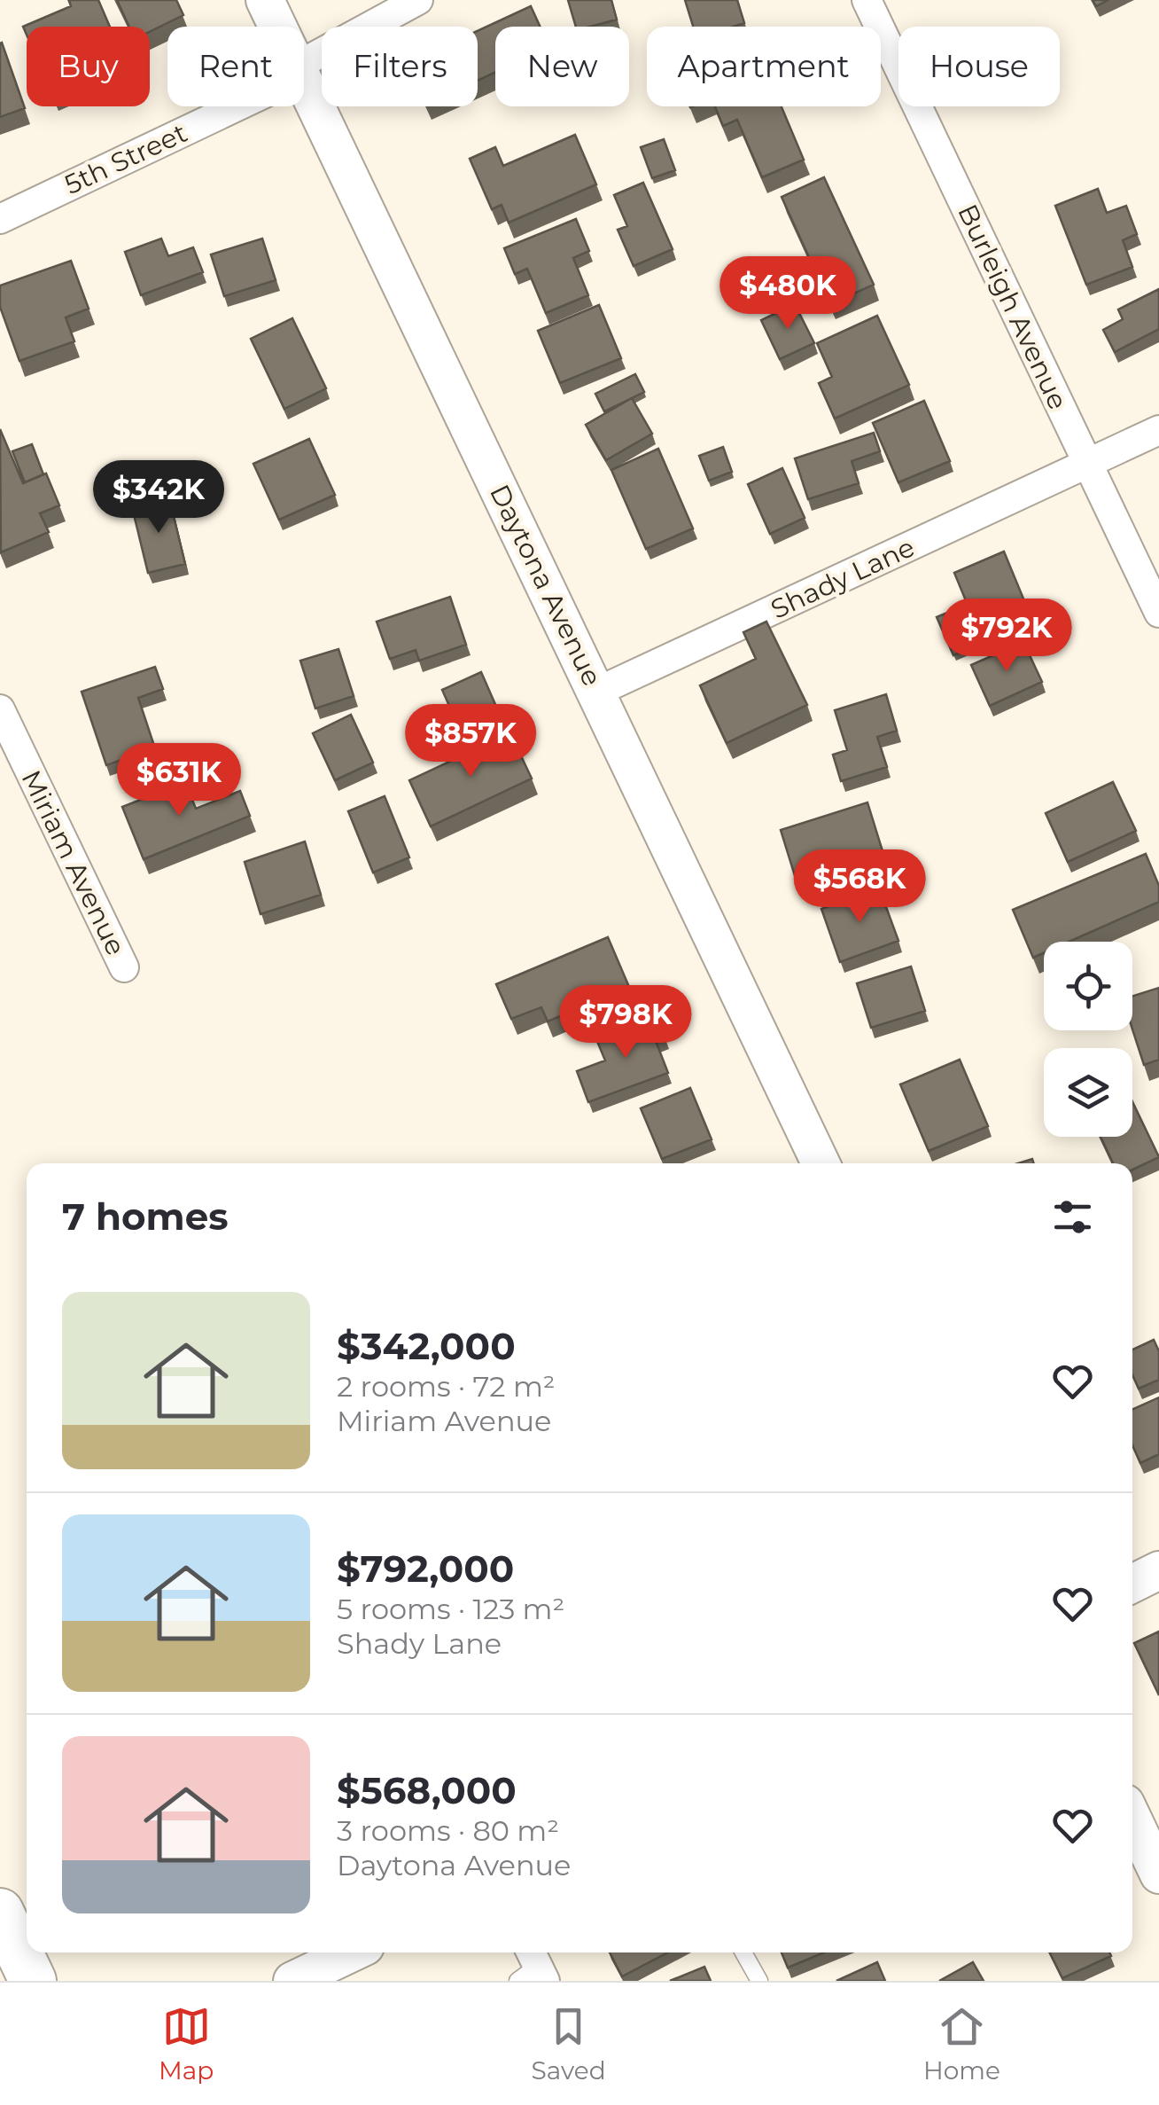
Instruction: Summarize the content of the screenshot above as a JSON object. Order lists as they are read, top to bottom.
{
  "streets": {
    "street": [
      "5th Street",
      "Burleigh Avenue",
      "Shady Lane",
      "Daytona Avenue",
      "Miriam Avenue"
    ]
  },
  "crossings": [
    ["Burleigh Avenue", "Shady Lane"],
    ["Shady Lane", "Daytona Avenue"]
  ],
  "page": {
    "chip": [
      "Buy",
      "Rent",
      "Filters",
      "New",
      "Apartment",
      "House"
    ],
    "price": [
      "$480K",
      "$342K",
      "$792K",
      "$857K",
      "$631K",
      "$568K",
      "$798K"
    ],
    "heading": "7 homes",
    "list": [
      {
        "name": "$342,000",
        "note": "2 rooms · 72 m² · Miriam Avenue"
      },
      {
        "name": "$792,000",
        "note": "5 rooms · 123 m² · Shady Lane"
      },
      {
        "name": "$568,000",
        "note": "3 rooms · 80 m² · Daytona Avenue"
      }
    ],
    "tabs": ["Map", "Saved", "Home"]
  }
}
